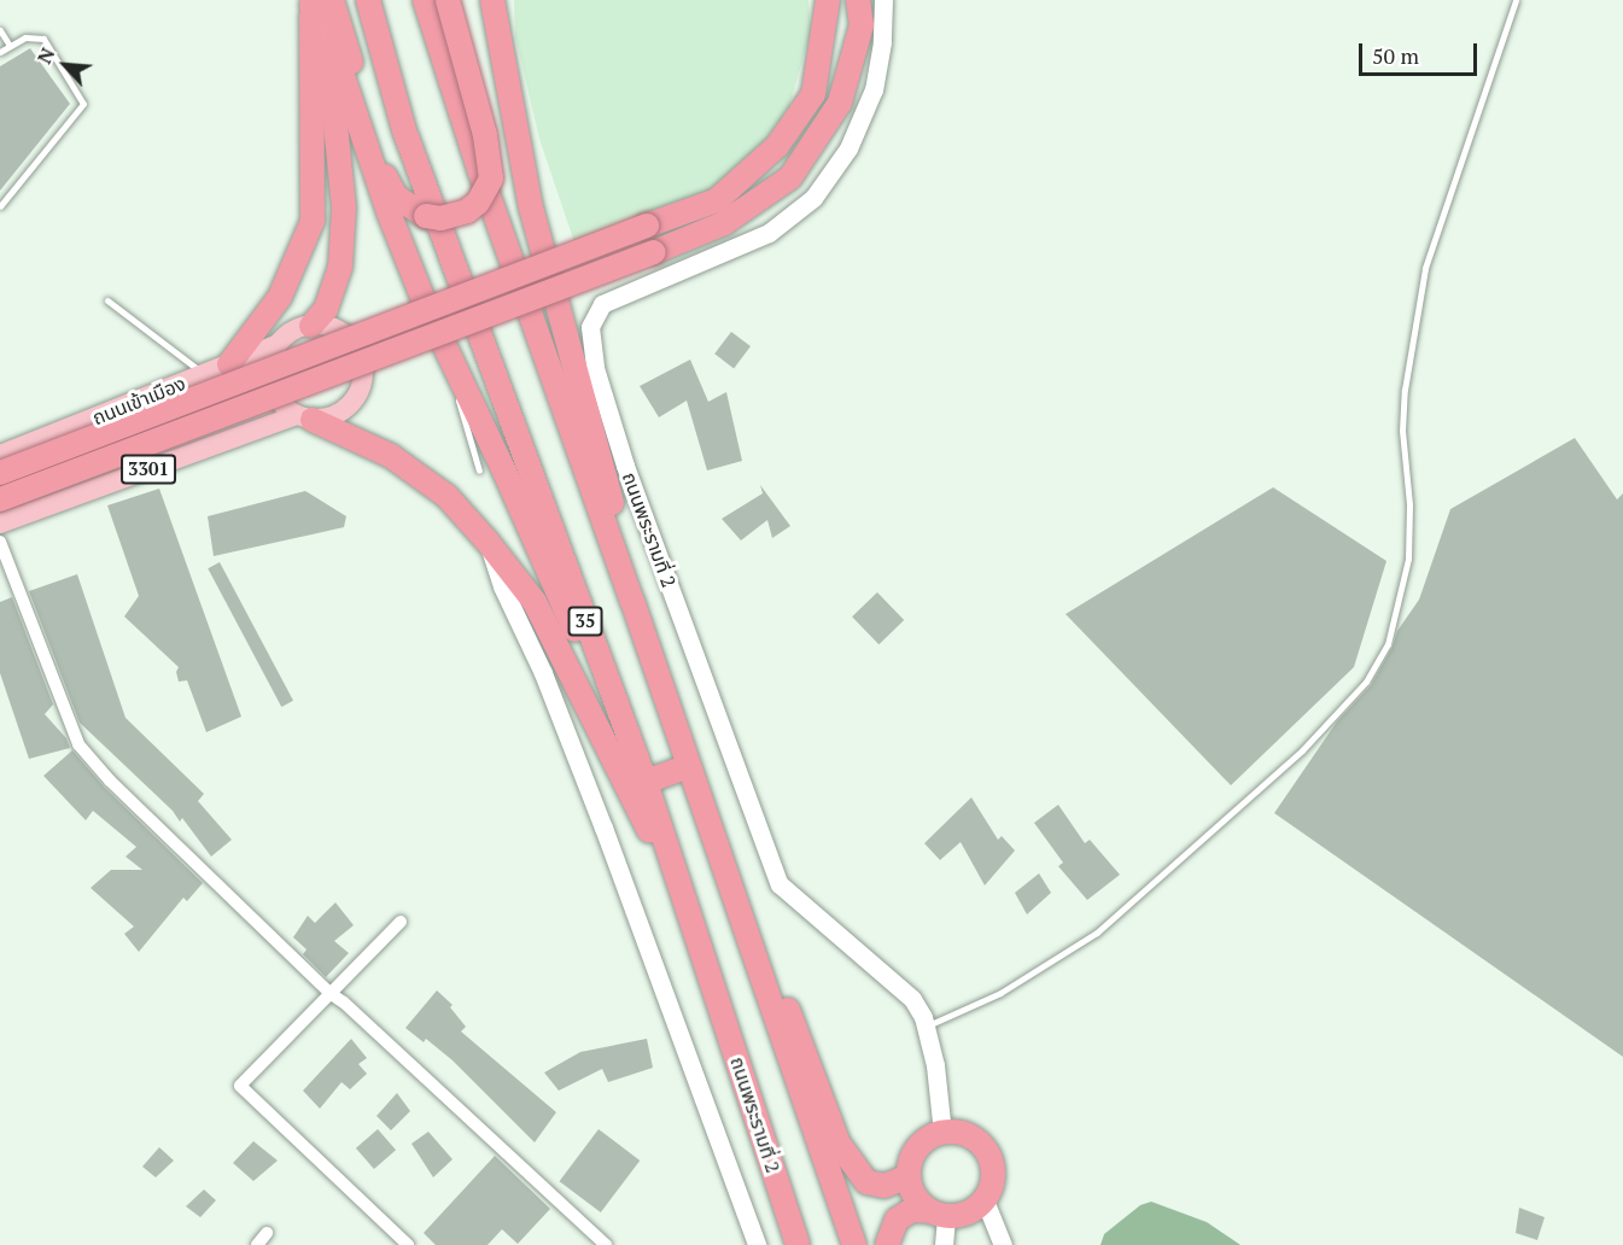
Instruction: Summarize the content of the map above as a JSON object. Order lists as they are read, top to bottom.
{
  "streets": {
    "highway": ["ถนนพระรามที่ 2", "35"],
    "main road": ["ถนนเข้าเมือง", "3301"]
  },
  "crossings": [
    ["ถนนเข้าเมือง", "3301"]
  ],
  "scale_bar": "50 m",
  "north": "top left"
}
